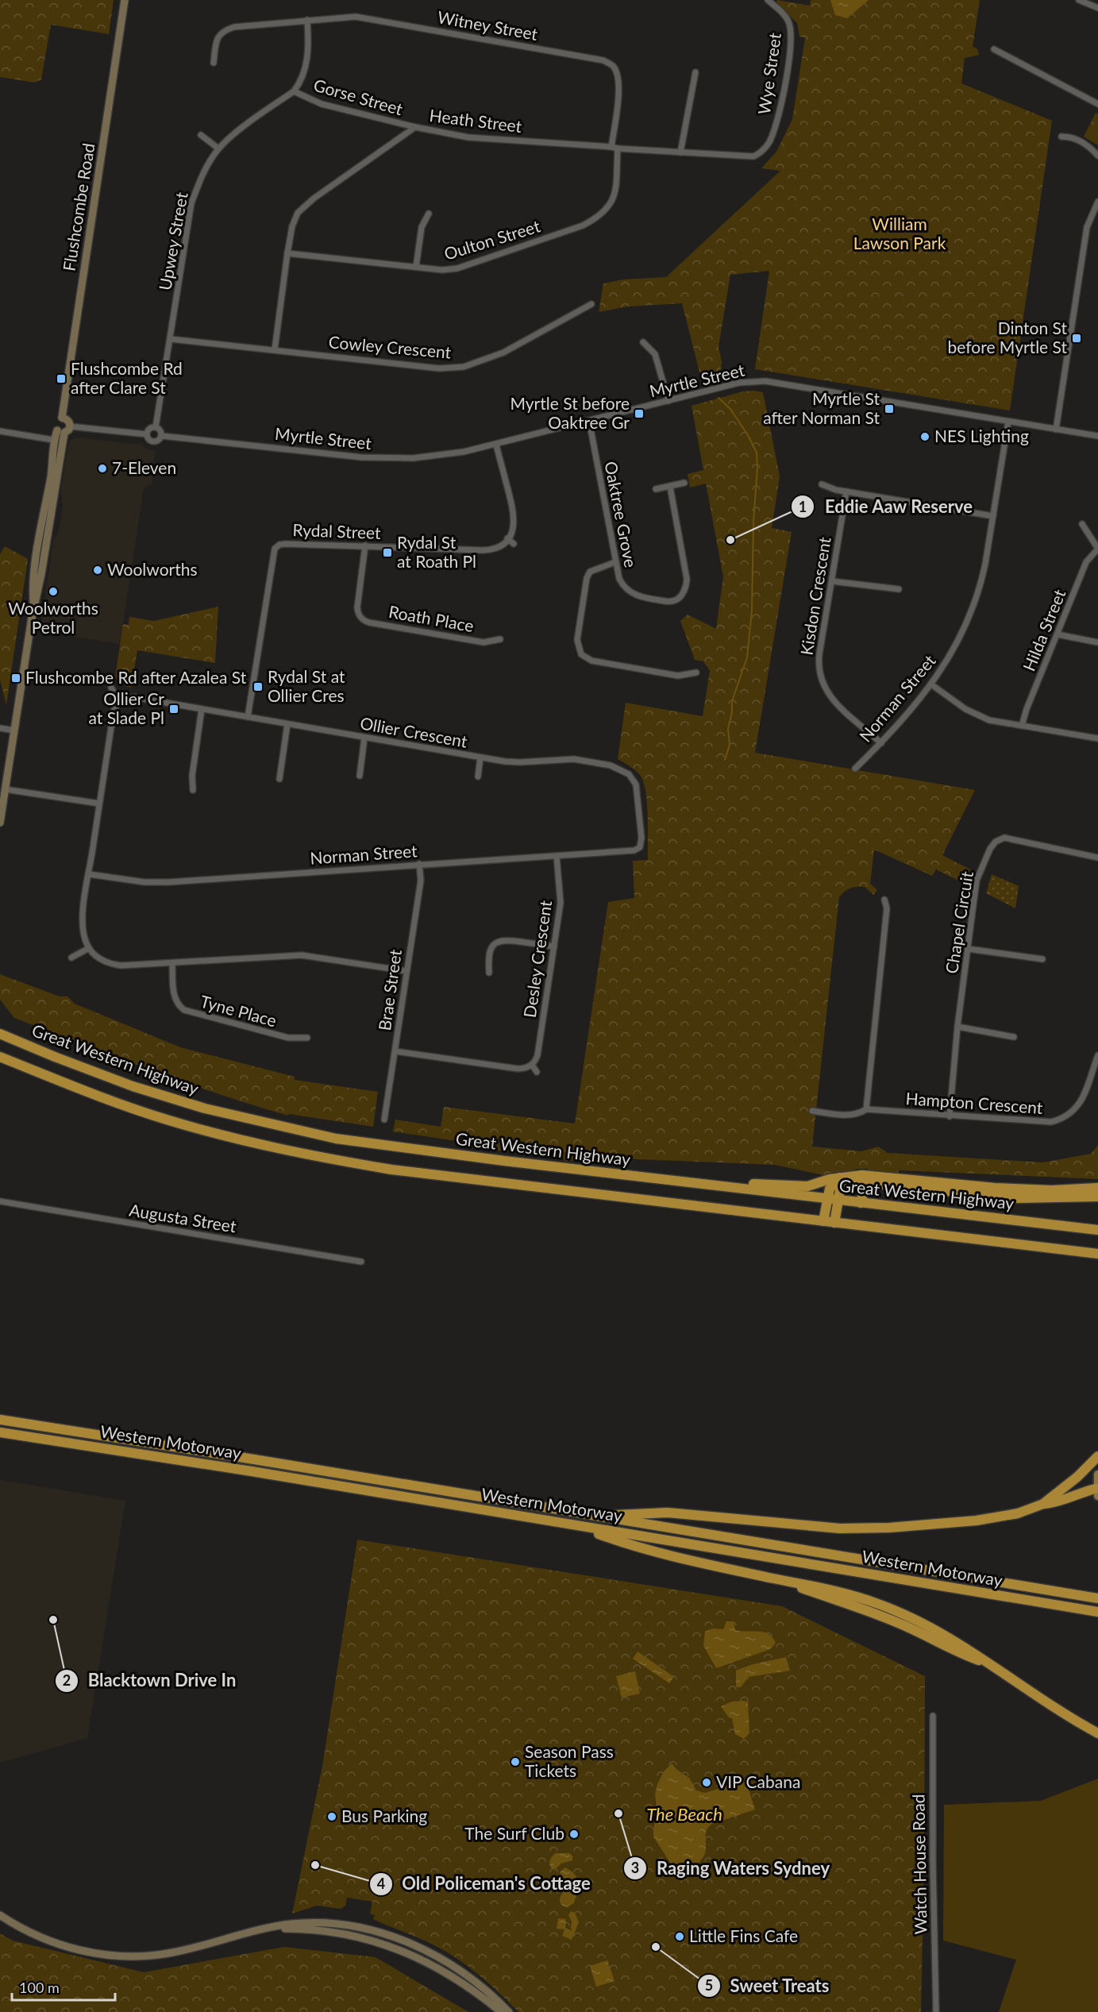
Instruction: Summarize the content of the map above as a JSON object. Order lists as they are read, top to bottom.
{
  "streets": {
    "highway": ["Great Western Highway", "Western Motorway"],
    "street": [
      "Witney Street",
      "Wye Street",
      "Gorse Street",
      "Heath Street",
      "Flushcombe Road",
      "Oulton Street",
      "Upwey Street",
      "Cowley Crescent",
      "Myrtle Street",
      "Oaktree Grove",
      "Rydal Street",
      "Kisdon Crescent",
      "Roath Place",
      "Hilda Street",
      "Norman Street",
      "Ollier Crescent",
      "Chapel Circuit",
      "Desley Crescent",
      "Brae Street",
      "Tyne Place",
      "Hampton Crescent",
      "Augusta Street",
      "Watch House Road"
    ]
  },
  "crossings": [
    ["Witney Street", "Heath Street"],
    ["Witney Street", "Oulton Street"],
    ["Witney Street", "Upwey Street"],
    ["Wye Street", "Heath Street"],
    ["Gorse Street", "Heath Street"],
    ["Gorse Street", "Upwey Street"],
    ["Heath Street", "Oulton Street"],
    ["Heath Street", "Cowley Crescent"],
    ["Upwey Street", "Cowley Crescent"],
    ["Upwey Street", "Myrtle Street"],
    ["Myrtle Street", "Oaktree Grove"],
    ["Myrtle Street", "Norman Street"],
    ["Rydal Street", "Roath Place"],
    ["Rydal Street", "Ollier Crescent"],
    ["Kisdon Crescent", "Norman Street"],
    ["Norman Street", "Ollier Crescent"],
    ["Norman Street", "Desley Crescent"],
    ["Norman Street", "Brae Street"],
    ["Chapel Circuit", "Hampton Crescent"]
  ],
  "water": ["The Beach"],
  "parks": ["William Lawson Park"],
  "places": {
    "transit": [
      "Dinton St before Myrtle St",
      "Flushcombe Rd after Clare St",
      "Myrtle St after Norman St",
      "Myrtle St before Oaktree Gr",
      "Rydal St at Roath Pl",
      "Flushcombe Rd after Azalea St",
      "Rydal St at Ollier Cres",
      "Ollier Cr at Slade Pl"
    ],
    "other": [
      "NES Lighting",
      "7-Eleven",
      "Eddie Aaw Reserve",
      "Woolworths",
      "Woolworths Petrol",
      "Blacktown Drive In",
      "Season Pass Tickets",
      "VIP Cabana",
      "Raging Waters Sydney",
      "Bus Parking",
      "The Surf Club",
      "Old Policeman's Cottage",
      "Little Fins Cafe",
      "Sweet Treats"
    ]
  },
  "scale_bar": "100 m"
}
